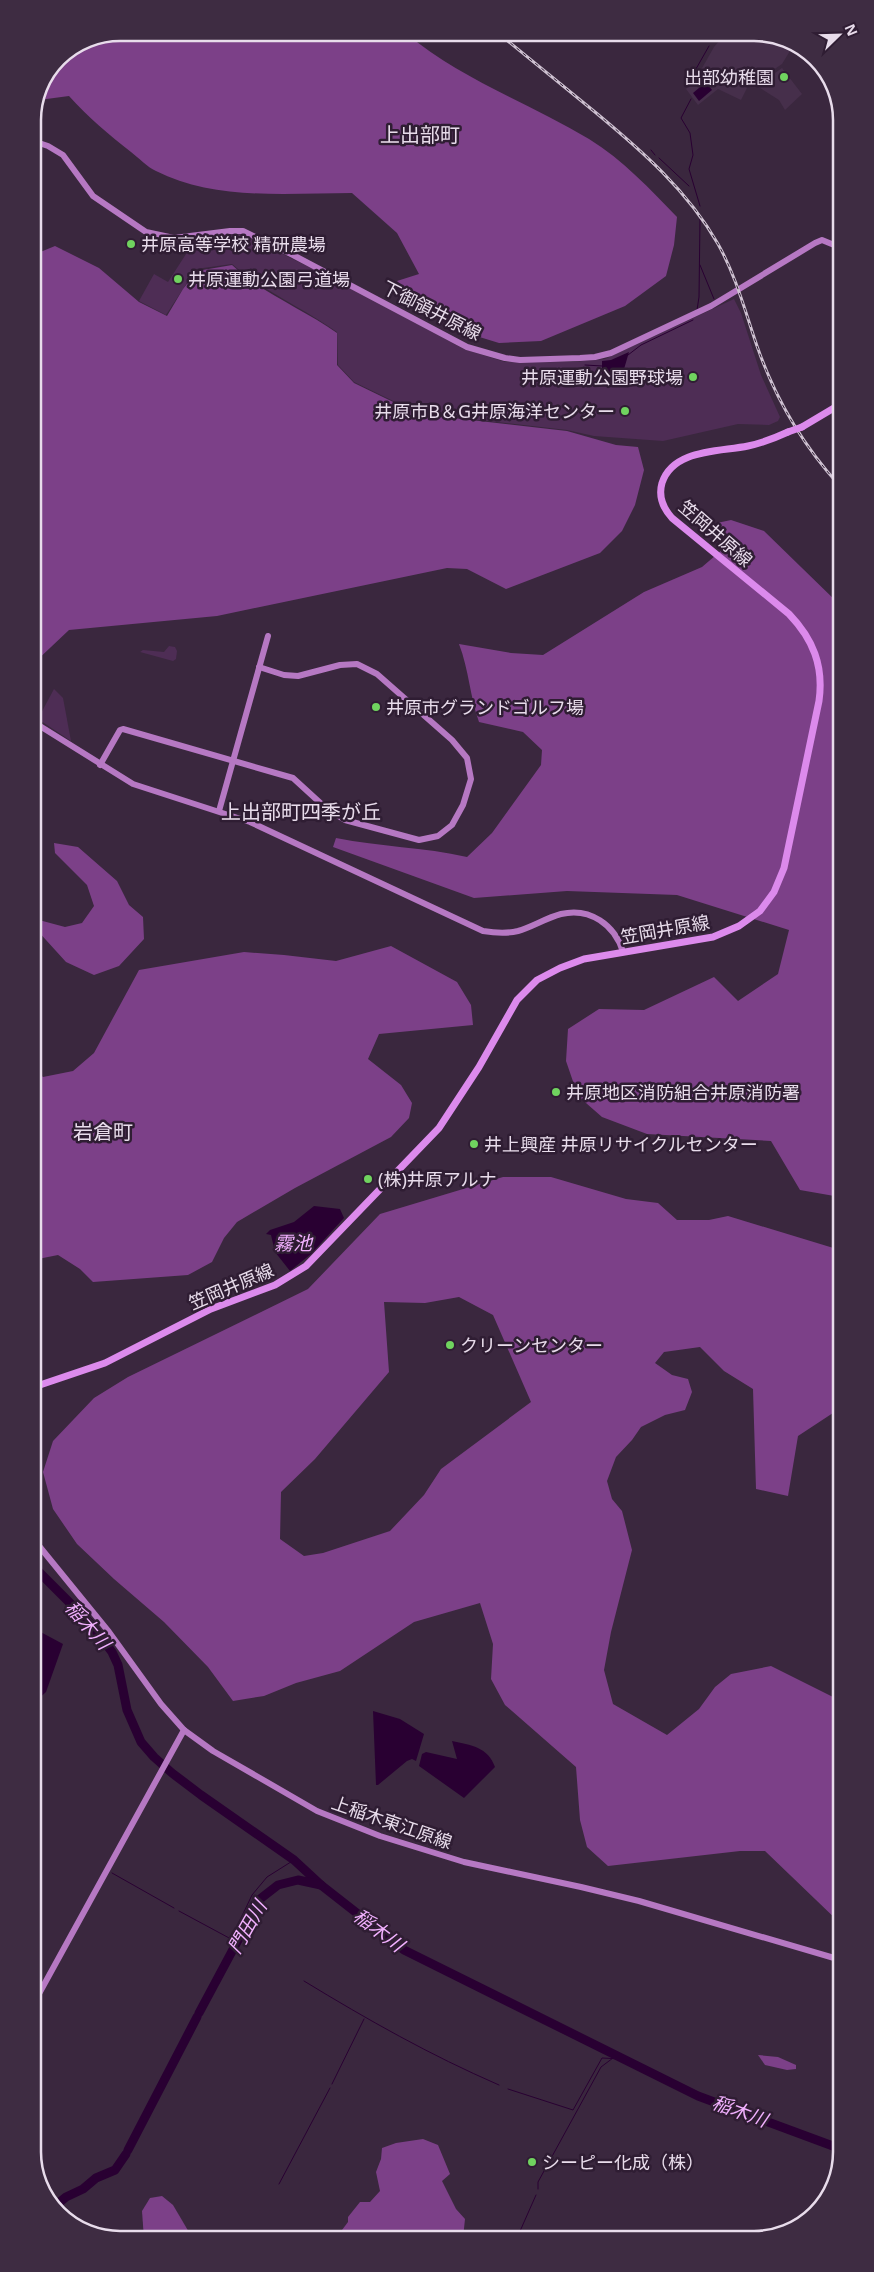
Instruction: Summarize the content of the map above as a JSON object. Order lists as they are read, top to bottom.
{
  "streets": {
    "main road": ["笠岡井原線"],
    "street": ["下御領井原線", "上稲木東江原線"]
  },
  "districts": ["上出部町", "上出部町四季が丘", "岩倉町"],
  "water": ["霧池", "稲木川", "門田川"],
  "places": [
    "出部幼稚園",
    "井原高等学校 精研農場",
    "井原運動公園弓道場",
    "井原運動公園野球場",
    "井原市B＆G井原海洋センター",
    "井原市グランドゴルフ場",
    "井原地区消防組合井原消防署",
    "井上興産 井原リサイクルセンター",
    "(株)井原アルナ",
    "クリーンセンター",
    "シーピー化成（株）"
  ],
  "north": "top right"
}
